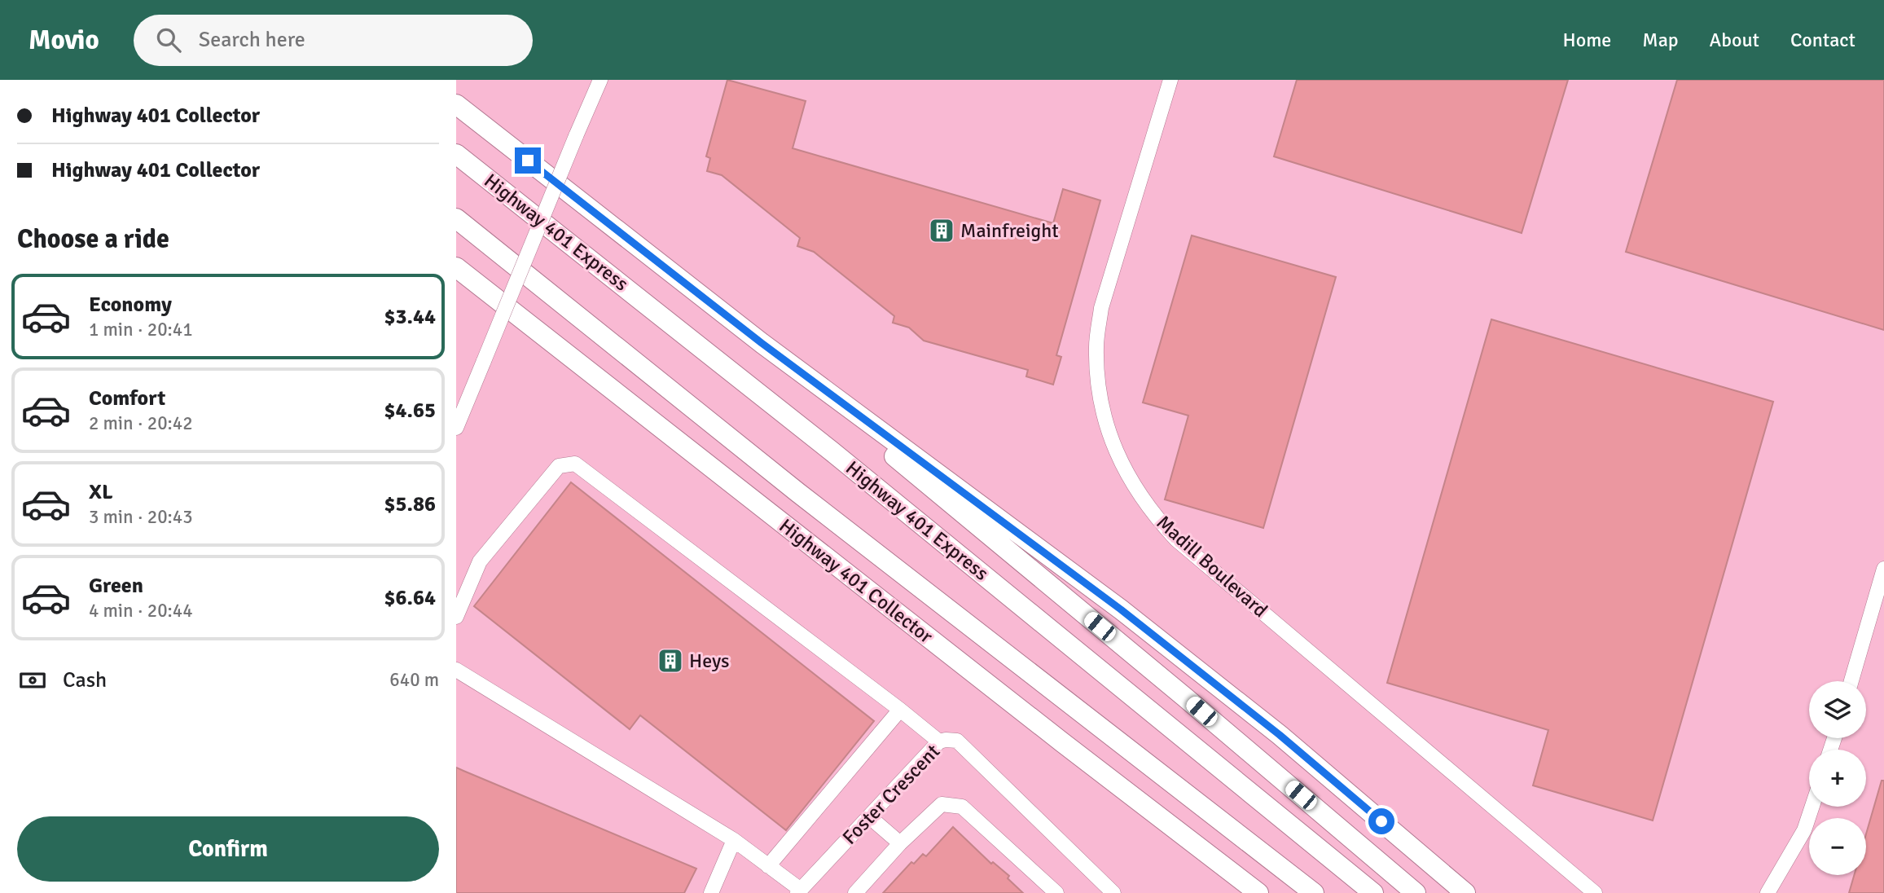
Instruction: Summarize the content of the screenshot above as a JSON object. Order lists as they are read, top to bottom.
{
  "streets": {
    "highway": ["Highway 401 Express", "Highway 401 Collector"],
    "street": ["Madill Boulevard", "Foster Crescent"]
  },
  "places": {
    "building": ["Mainfreight", "Heys"]
  },
  "page": {
    "header": "Movio",
    "search": "Search here",
    "nav": [
      "Home",
      "Map",
      "About",
      "Contact"
    ],
    "banner": ["Highway 401 Collector", "Highway 401 Collector"],
    "heading": "Choose a ride",
    "list": [
      {
        "name": "Economy",
        "note": "1 min · 20:41",
        "value": "$3.44"
      },
      {
        "name": "Comfort",
        "note": "2 min · 20:42",
        "value": "$4.65"
      },
      {
        "name": "XL",
        "note": "3 min · 20:43",
        "value": "$5.86"
      },
      {
        "name": "Green",
        "note": "4 min · 20:44",
        "value": "$6.64"
      }
    ],
    "pay": ["Cash", "640 m"],
    "map_buttons": ["+", "−"],
    "buttons": "Confirm"
  }
}
